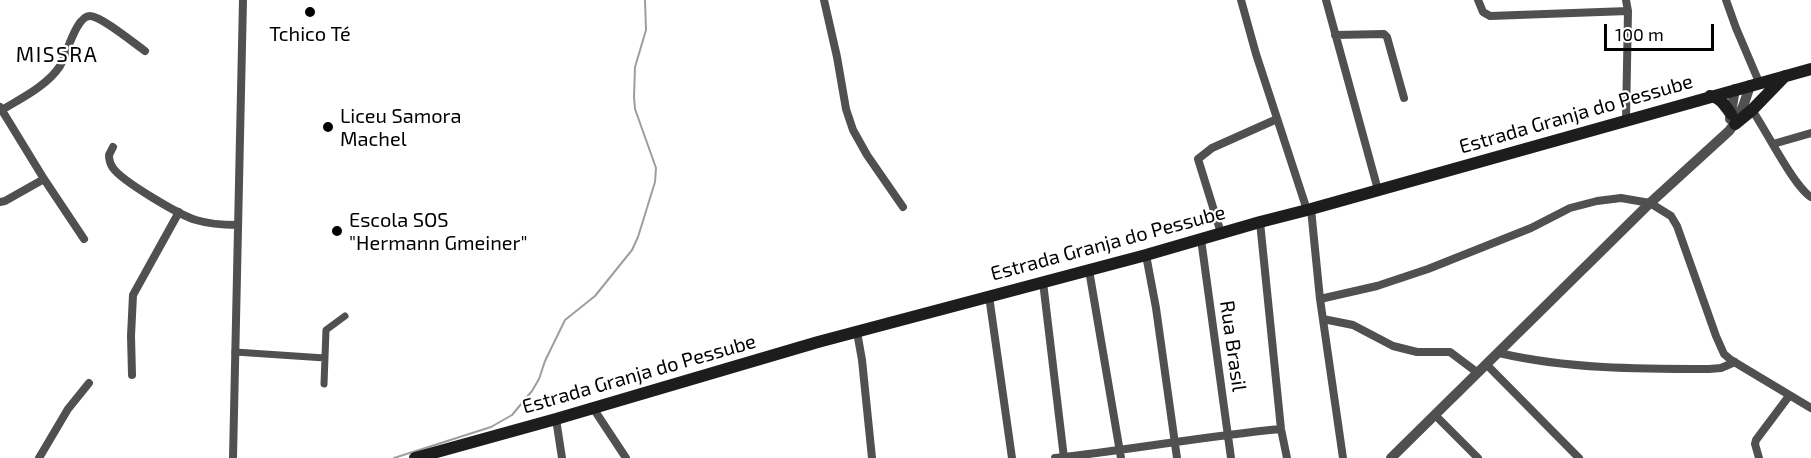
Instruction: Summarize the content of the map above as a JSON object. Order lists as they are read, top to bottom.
{
  "streets": {
    "main road": ["Estrada Granja do Pessube"],
    "street": ["Rua Brasil"]
  },
  "crossings": [
    ["Estrada Granja do Pessube", "Rua Brasil"]
  ],
  "districts": ["MISSRA"],
  "places": ["Tchico Té", "Liceu Samora Machel", "Escola SOS \"Hermann Gmeiner\""],
  "scale_bar": "100 m"
}
